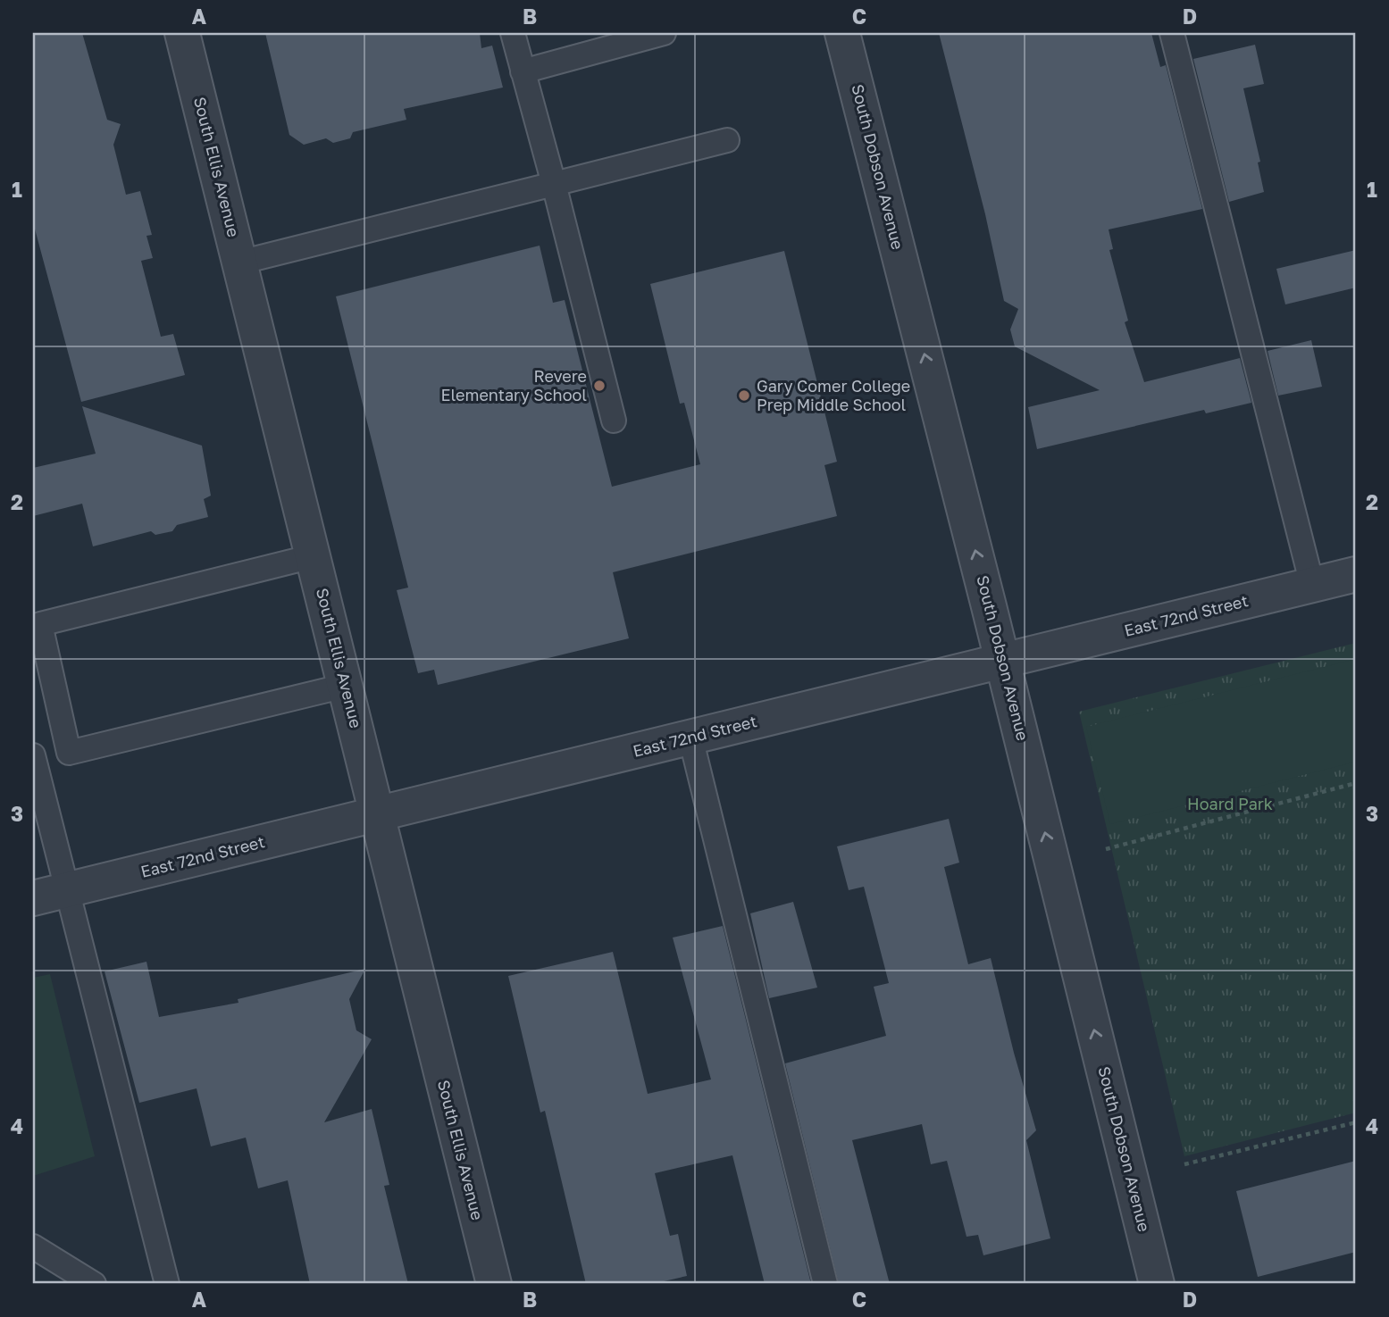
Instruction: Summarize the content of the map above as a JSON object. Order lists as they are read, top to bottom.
{
  "streets": {
    "street": ["South Ellis Avenue", "South Dobson Avenue", "East 72nd Street"]
  },
  "crossings": [
    ["South Ellis Avenue", "East 72nd Street"],
    ["South Dobson Avenue", "East 72nd Street"]
  ],
  "one_way": ["South Dobson Avenue"],
  "parks": ["Hoard Park"],
  "places": ["Revere Elementary School", "Gary Comer College Prep Middle School"],
  "grid": {
    "columns": [
      "A",
      "B",
      "C",
      "D"
    ],
    "rows": [
      "1",
      "2",
      "3",
      "4"
    ]
  }
}
